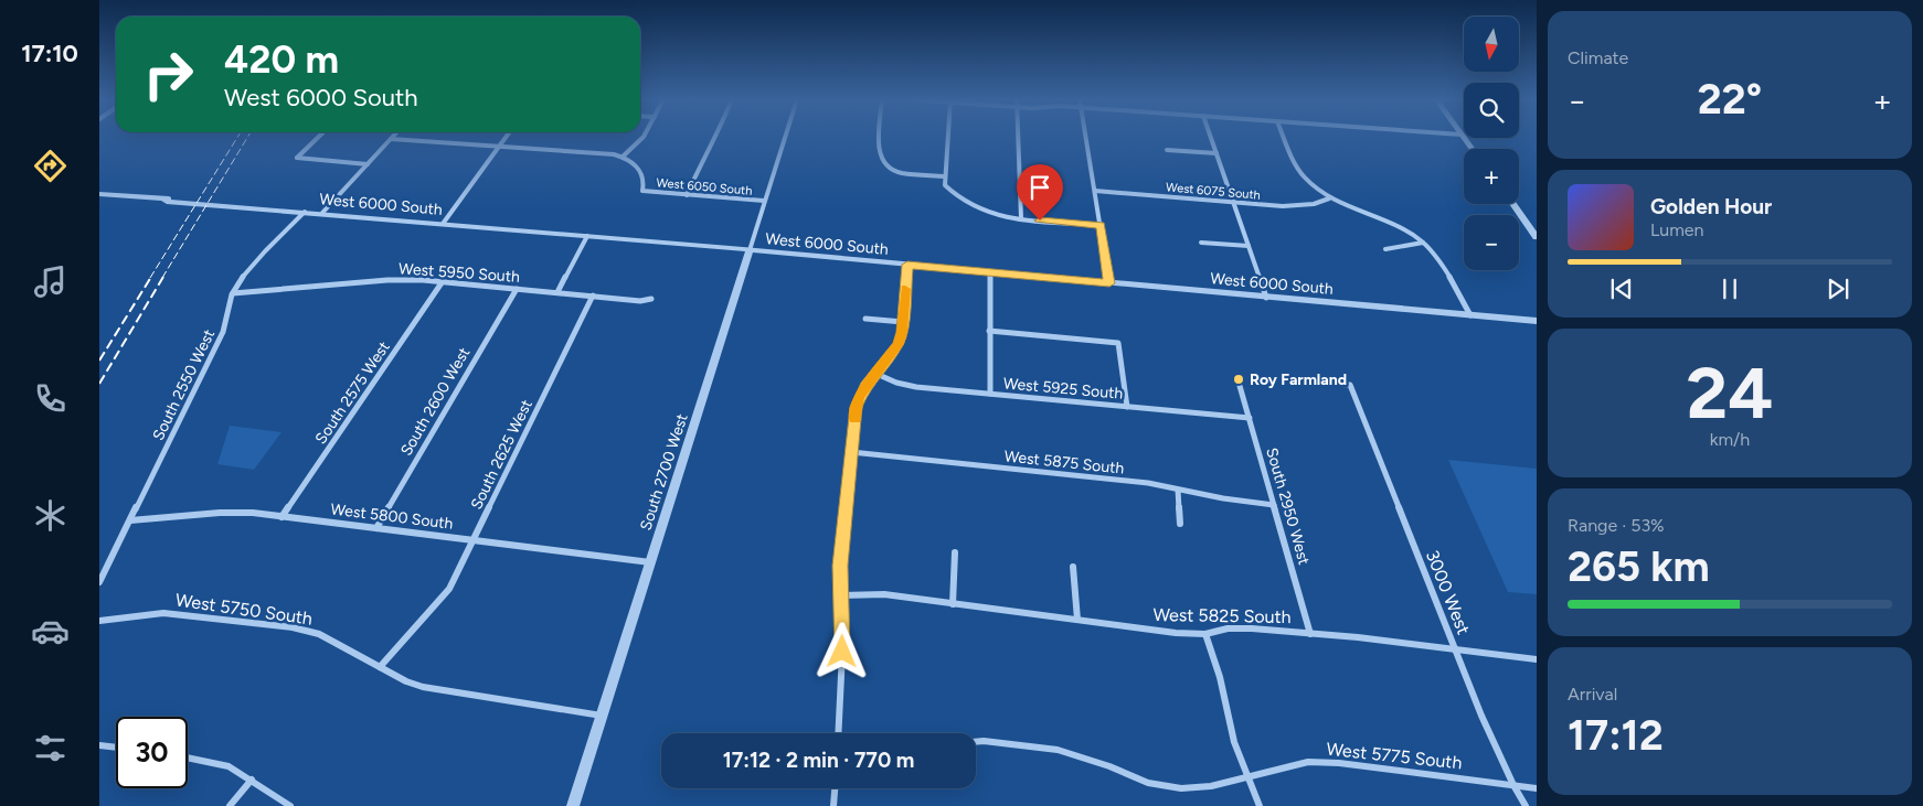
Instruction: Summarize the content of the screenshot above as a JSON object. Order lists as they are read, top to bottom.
{
  "streets": {
    "street": [
      "West 6050 South",
      "West 6075 South",
      "West 6000 South",
      "West 5950 South",
      "South 2550 West",
      "West 5925 South",
      "South 2575 West",
      "South 2600 West",
      "South 2625 West",
      "West 5875 South",
      "South 2700 West",
      "South 2950 West",
      "West 5800 South",
      "3000 West",
      "West 5750 South",
      "West 5825 South",
      "West 5775 South"
    ]
  },
  "crossings": [
    ["West 6050 South", "South 2700 West"],
    ["West 6000 South", "South 2550 West"],
    ["West 6000 South", "South 2700 West"],
    ["West 5950 South", "South 2550 West"],
    ["West 5950 South", "South 2575 West"],
    ["West 5950 South", "South 2600 West"],
    ["West 5950 South", "South 2625 West"],
    ["South 2550 West", "West 5800 South"],
    ["West 5925 South", "South 2950 West"],
    ["South 2575 West", "West 5800 South"],
    ["South 2600 West", "West 5800 South"],
    ["South 2625 West", "West 5800 South"],
    ["South 2625 West", "West 5750 South"],
    ["West 5875 South", "South 2950 West"],
    ["South 2700 West", "West 5800 South"],
    ["South 2700 West", "West 5750 South"],
    ["South 2950 West", "West 5825 South"],
    ["3000 West", "West 5825 South"],
    ["3000 West", "West 5775 South"]
  ],
  "places": ["Roy Farmland"],
  "north": "bottom",
  "page": {
    "tabs": "17:10",
    "tile": [
      "Climate",
      ["24", "km/h"],
      ["Range · 53%", "265 km"],
      ["Arrival", "17:12"]
    ],
    "map_buttons": ["+", "−"],
    "turn": ["420 m", "West 6000 South"],
    "heat": ["−", "22°", "+"],
    "song": ["Golden Hour", "Lumen"],
    "limit": "30",
    "trip": "17:12 · 2 min · 770 m"
  }
}
